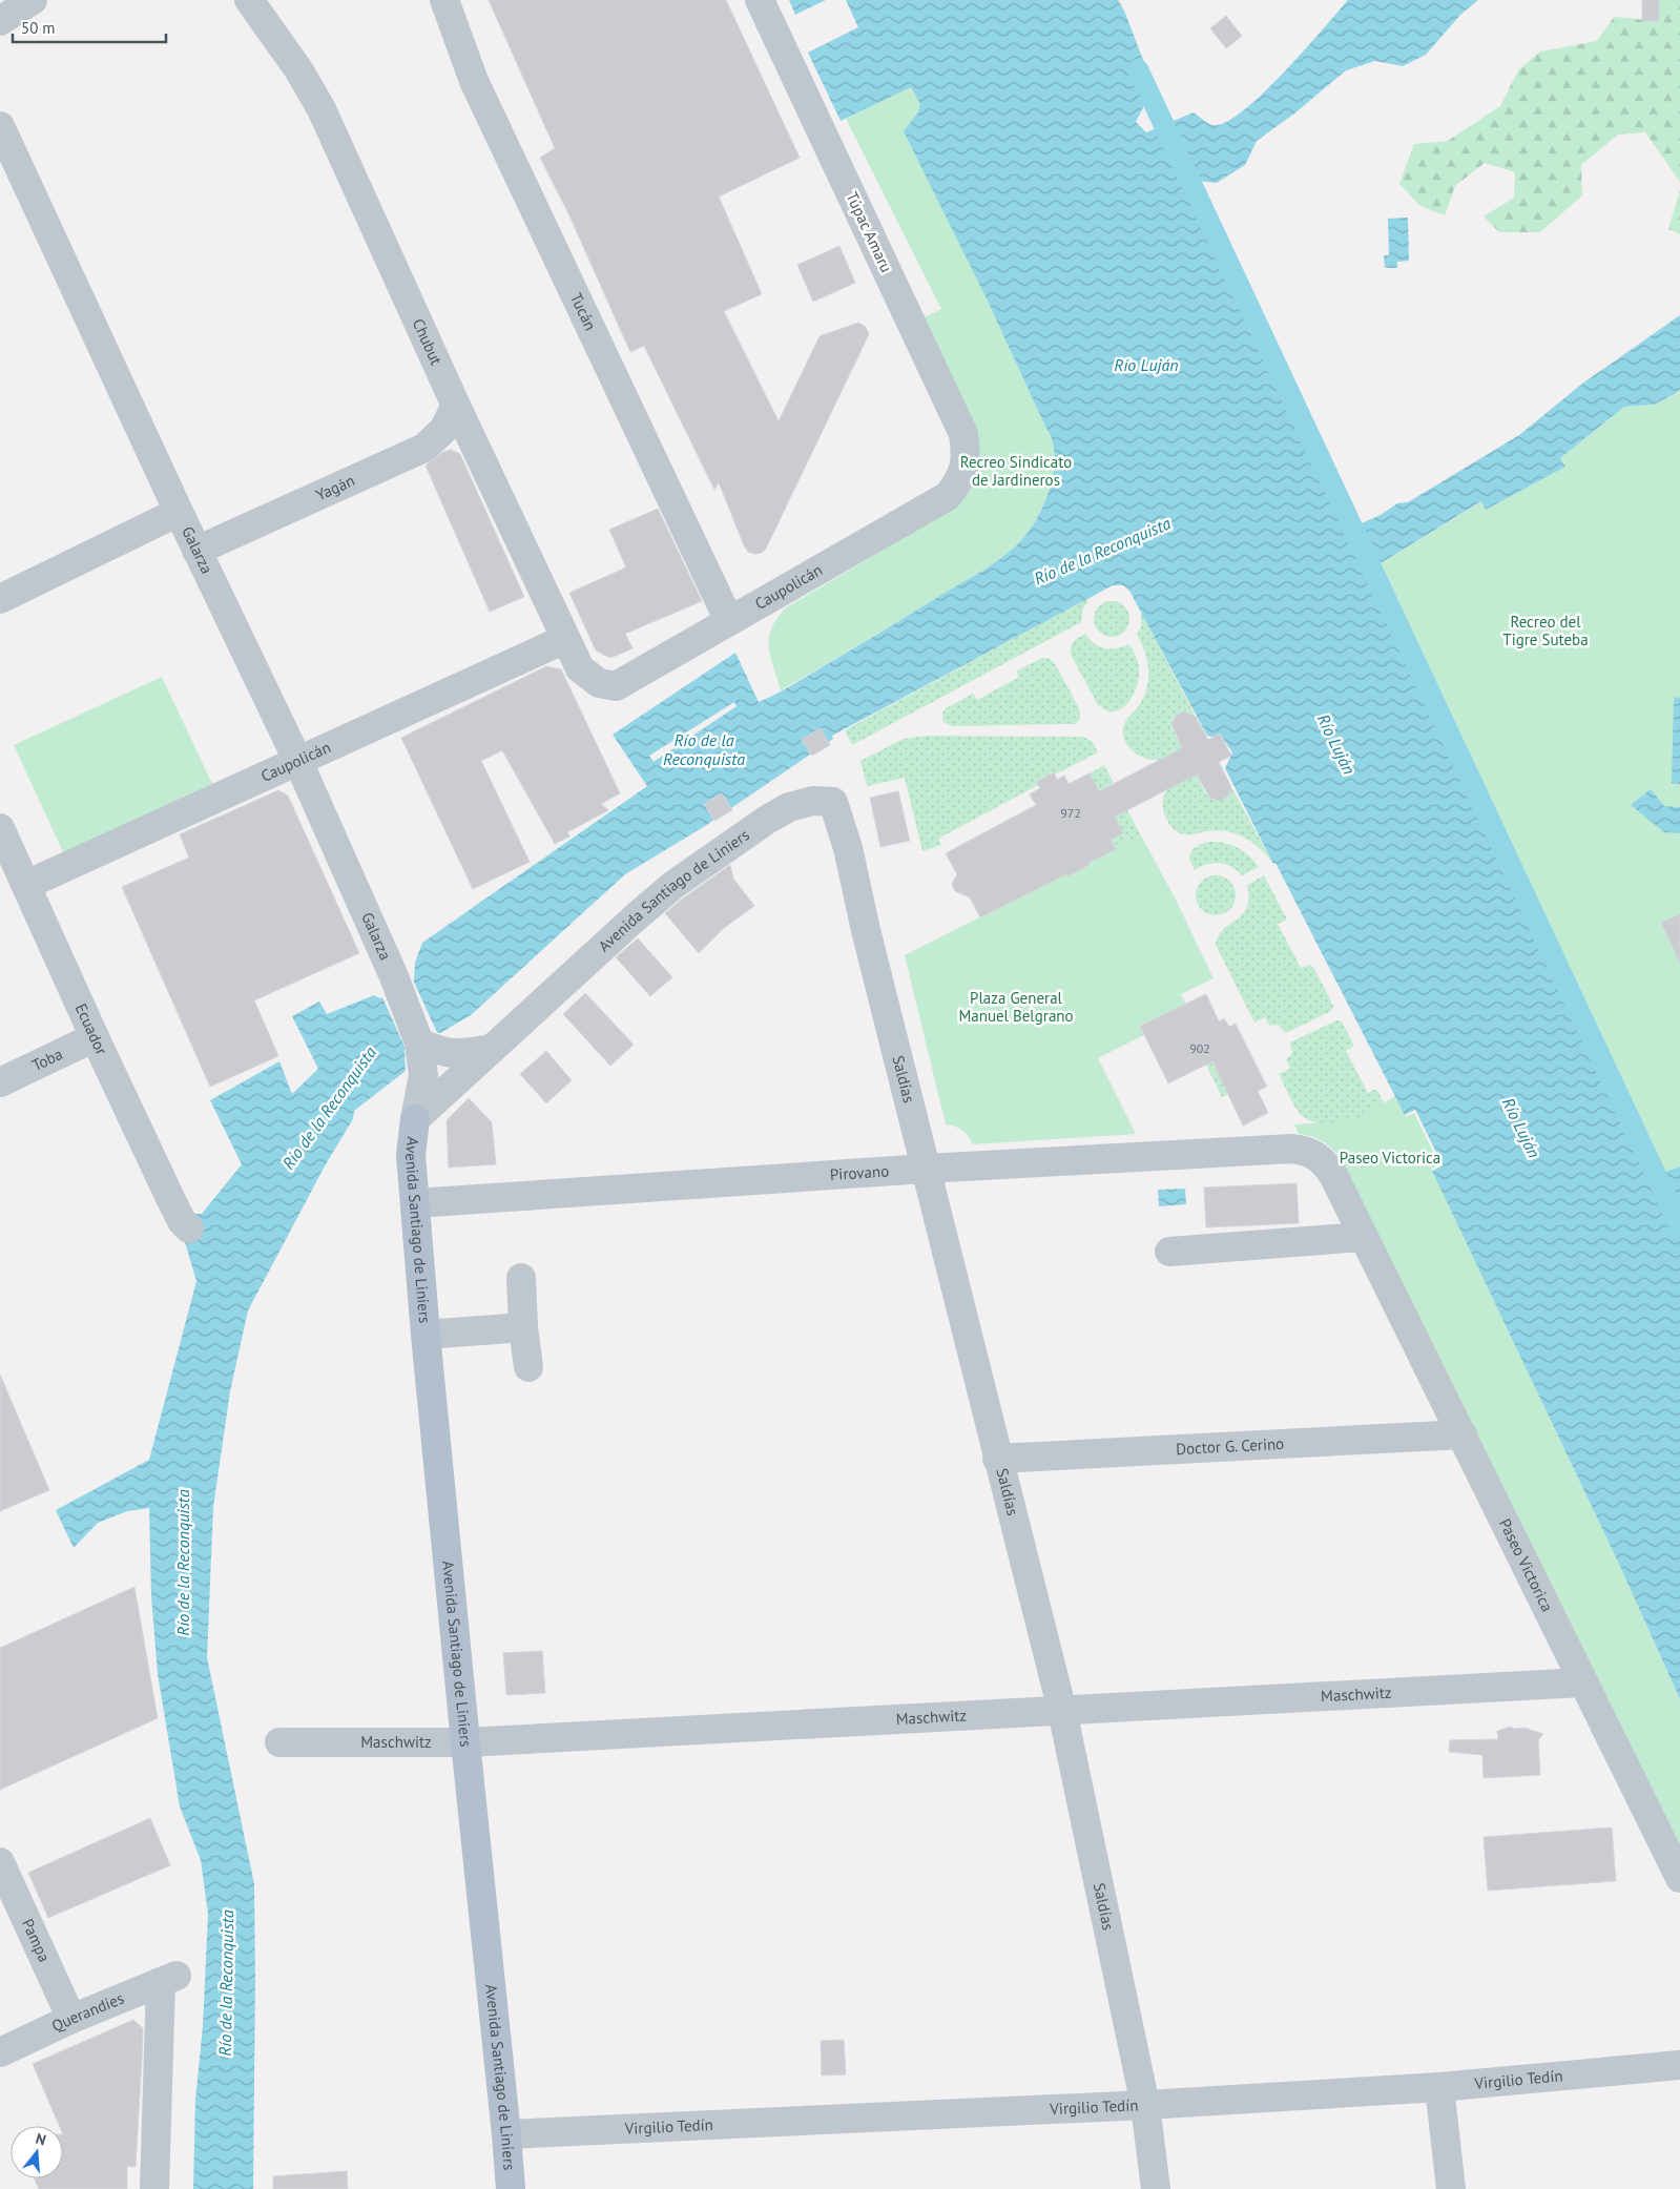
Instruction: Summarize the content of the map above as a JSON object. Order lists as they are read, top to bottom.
{
  "streets": {
    "main road": ["Avenida Santiago de Liniers"],
    "street": [
      "Túpac Amaru",
      "Tucán",
      "Chubut",
      "Yagán",
      "Galarza",
      "Caupolicán",
      "Ecuador",
      "Toba",
      "Saldías",
      "Pirovano",
      "Doctor G. Cerino",
      "Paseo Victorica",
      "Maschwitz",
      "Pampa",
      "Querandíes",
      "Virgilio Tedín"
    ]
  },
  "crossings": [
    ["Túpac Amaru", "Caupolicán"],
    ["Tucán", "Caupolicán"],
    ["Chubut", "Yagán"],
    ["Chubut", "Caupolicán"],
    ["Yagán", "Galarza"],
    ["Galarza", "Caupolicán"],
    ["Galarza", "Avenida Santiago de Liniers"],
    ["Caupolicán", "Ecuador"],
    ["Avenida Santiago de Liniers", "Saldías"],
    ["Avenida Santiago de Liniers", "Pirovano"],
    ["Avenida Santiago de Liniers", "Maschwitz"],
    ["Avenida Santiago de Liniers", "Virgilio Tedín"],
    ["Ecuador", "Toba"],
    ["Saldías", "Pirovano"],
    ["Saldías", "Doctor G. Cerino"],
    ["Saldías", "Maschwitz"],
    ["Saldías", "Virgilio Tedín"],
    ["Pirovano", "Paseo Victorica"],
    ["Doctor G. Cerino", "Paseo Victorica"],
    ["Paseo Victorica", "Maschwitz"],
    ["Pampa", "Querandíes"]
  ],
  "water": ["Río Luján", "Río de la Reconquista"],
  "parks": [
    "Recreo Sindicato de Jardineros",
    "Recreo del Tigre Suteba",
    "Plaza General Manuel Belgrano",
    "Paseo Victorica"
  ],
  "house_numbers": ["972", "902"],
  "scale_bar": "50 m",
  "north": "top"
}
